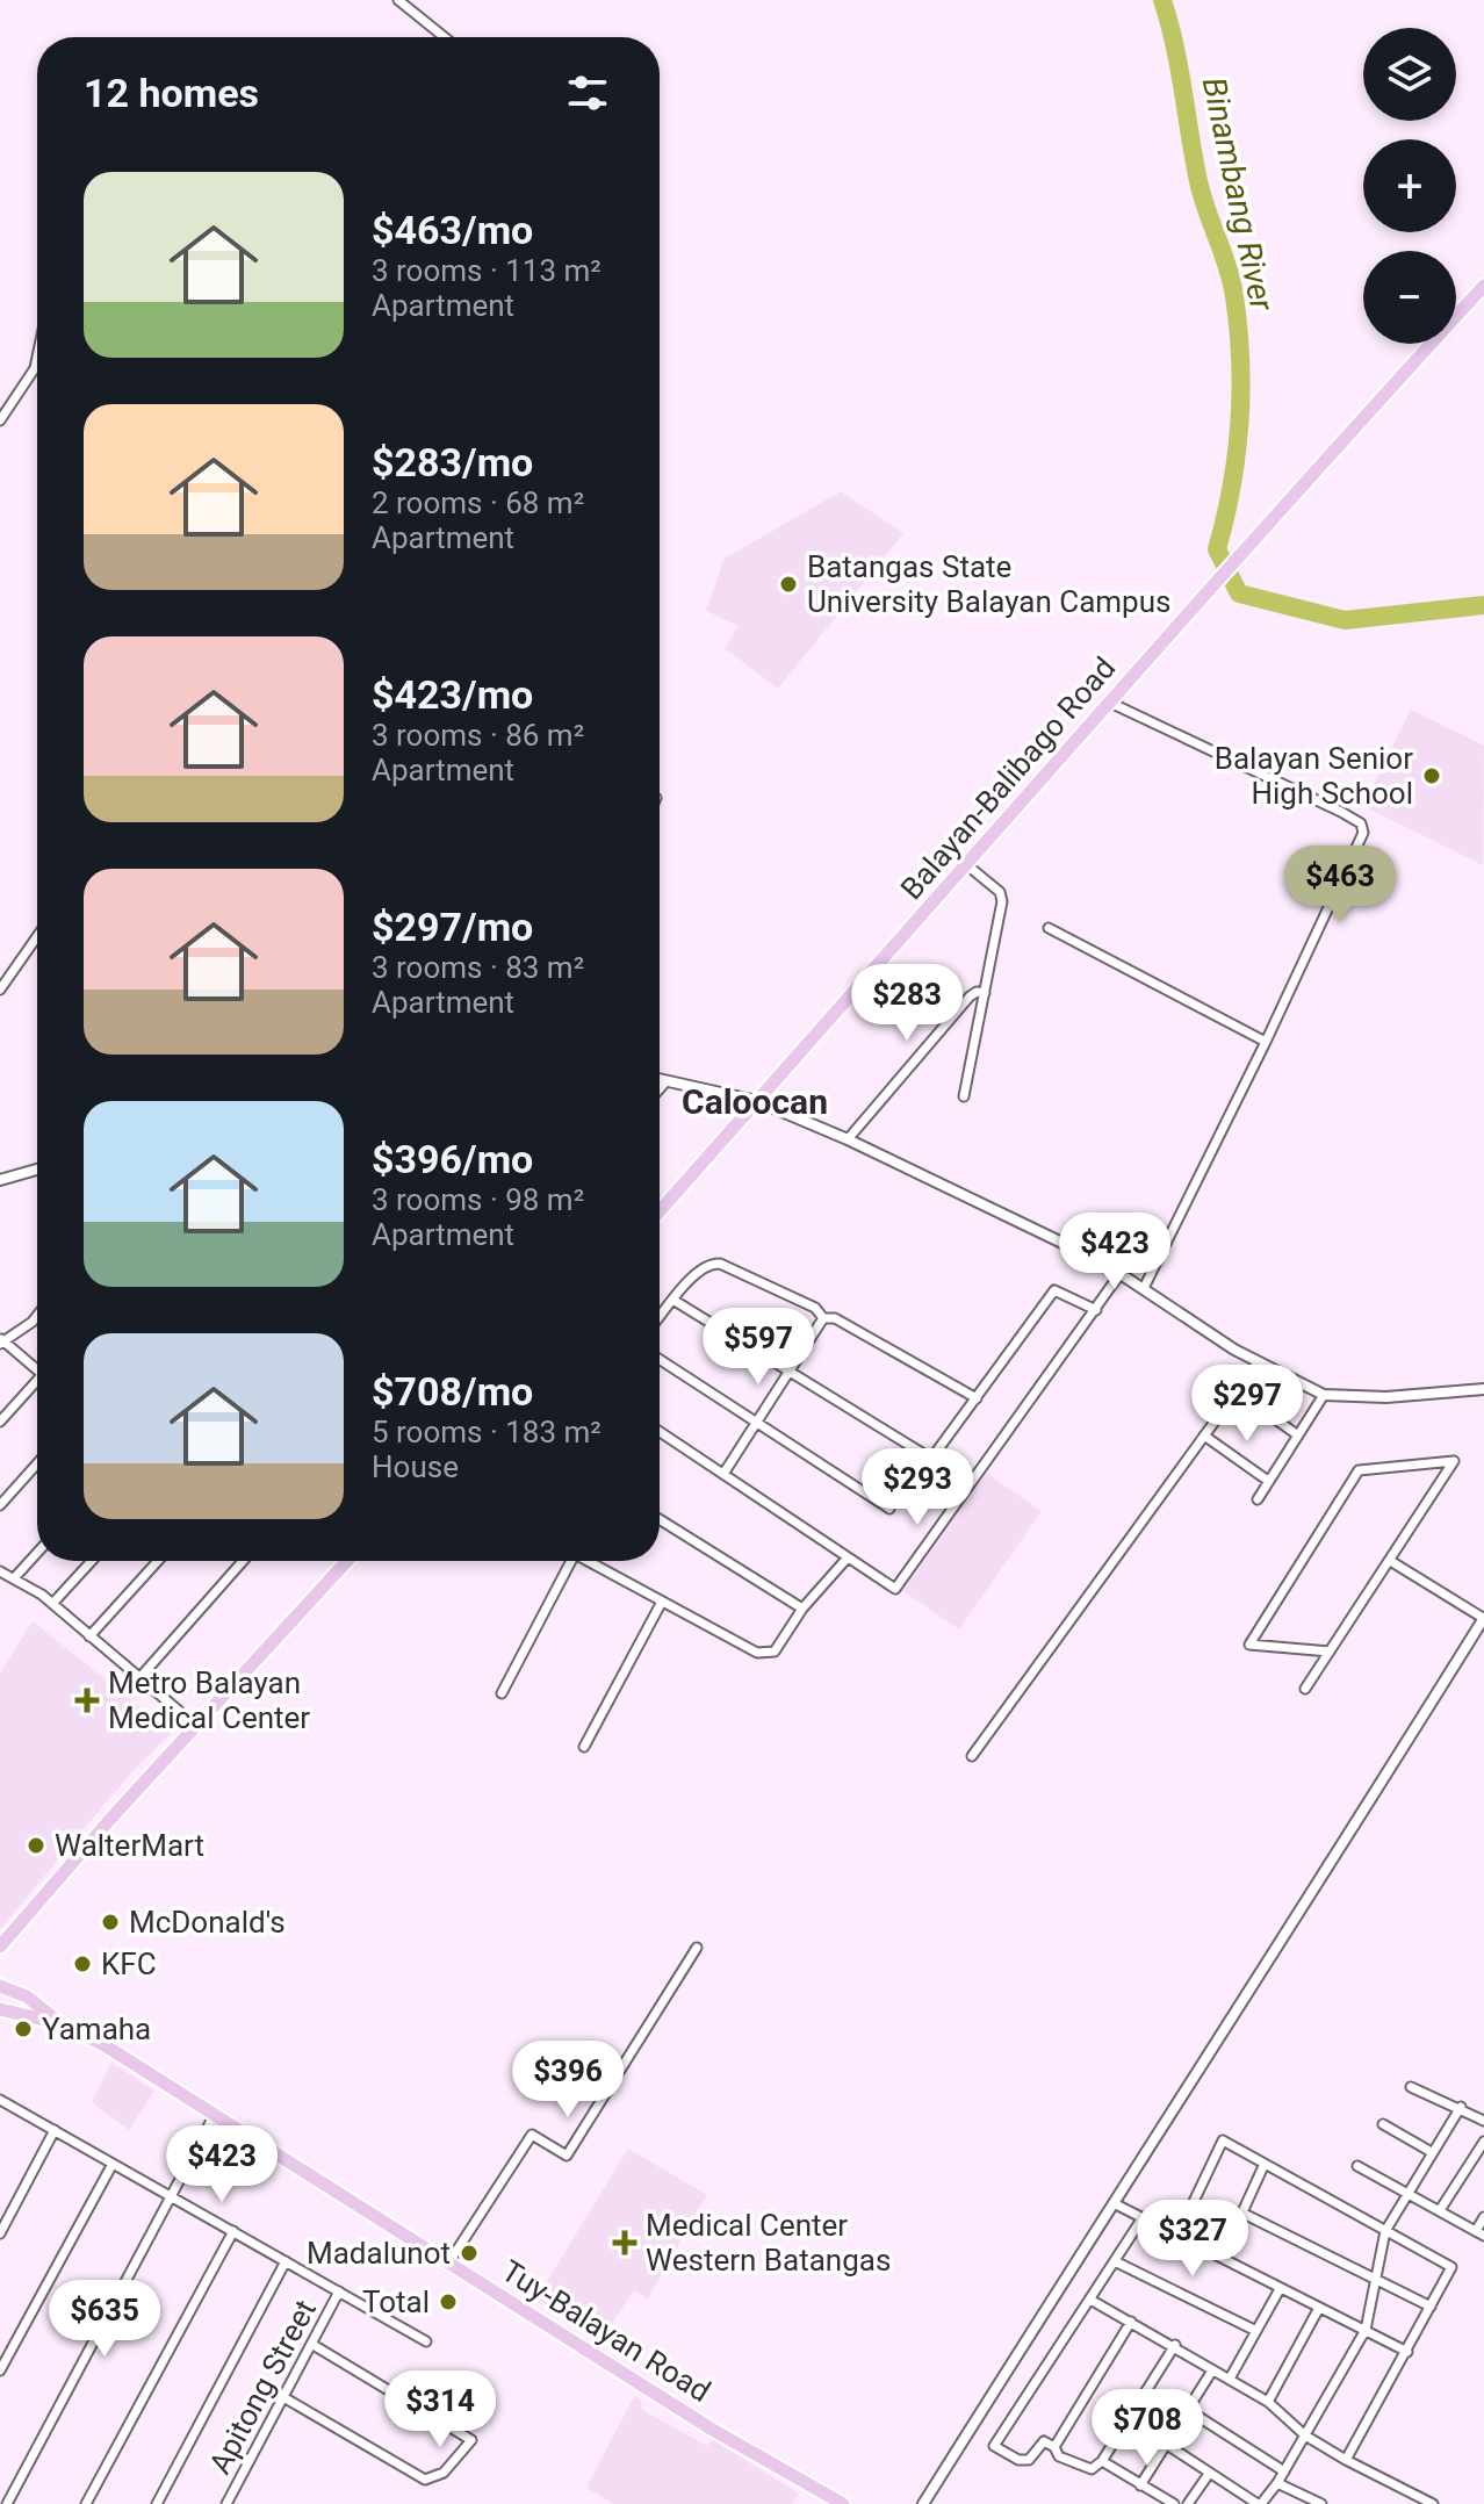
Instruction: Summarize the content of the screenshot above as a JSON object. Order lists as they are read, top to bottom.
{
  "streets": {
    "main road": ["Balayan-Balibago Road", "Tuy-Balayan Road"],
    "street": ["Apitong Street"]
  },
  "districts": ["Caloocan"],
  "water": ["Binambang River"],
  "places": {
    "other": [
      "Batangas State University Balayan Campus",
      "Balayan Senior High School",
      "WalterMart",
      "McDonald's",
      "KFC",
      "Yamaha",
      "Madalunot",
      "Total"
    ],
    "health": ["Metro Balayan Medical Center", "Medical Center Western Batangas"]
  },
  "page": {
    "map_buttons": ["+", "−"],
    "heading": "12 homes",
    "list": [
      {
        "name": "$463/mo",
        "note": "3 rooms · 113 m² · Apartment"
      },
      {
        "name": "$283/mo",
        "note": "2 rooms · 68 m² · Apartment"
      },
      {
        "name": "$423/mo",
        "note": "3 rooms · 86 m² · Apartment"
      },
      {
        "name": "$297/mo",
        "note": "3 rooms · 83 m² · Apartment"
      },
      {
        "name": "$396/mo",
        "note": "3 rooms · 98 m² · Apartment"
      },
      {
        "name": "$708/mo",
        "note": "5 rooms · 183 m² · House"
      }
    ],
    "price": [
      "$463",
      "$283",
      "$423",
      "$597",
      "$297",
      "$293",
      "$396",
      "$423",
      "$327",
      "$635",
      "$314",
      "$708"
    ]
  }
}
